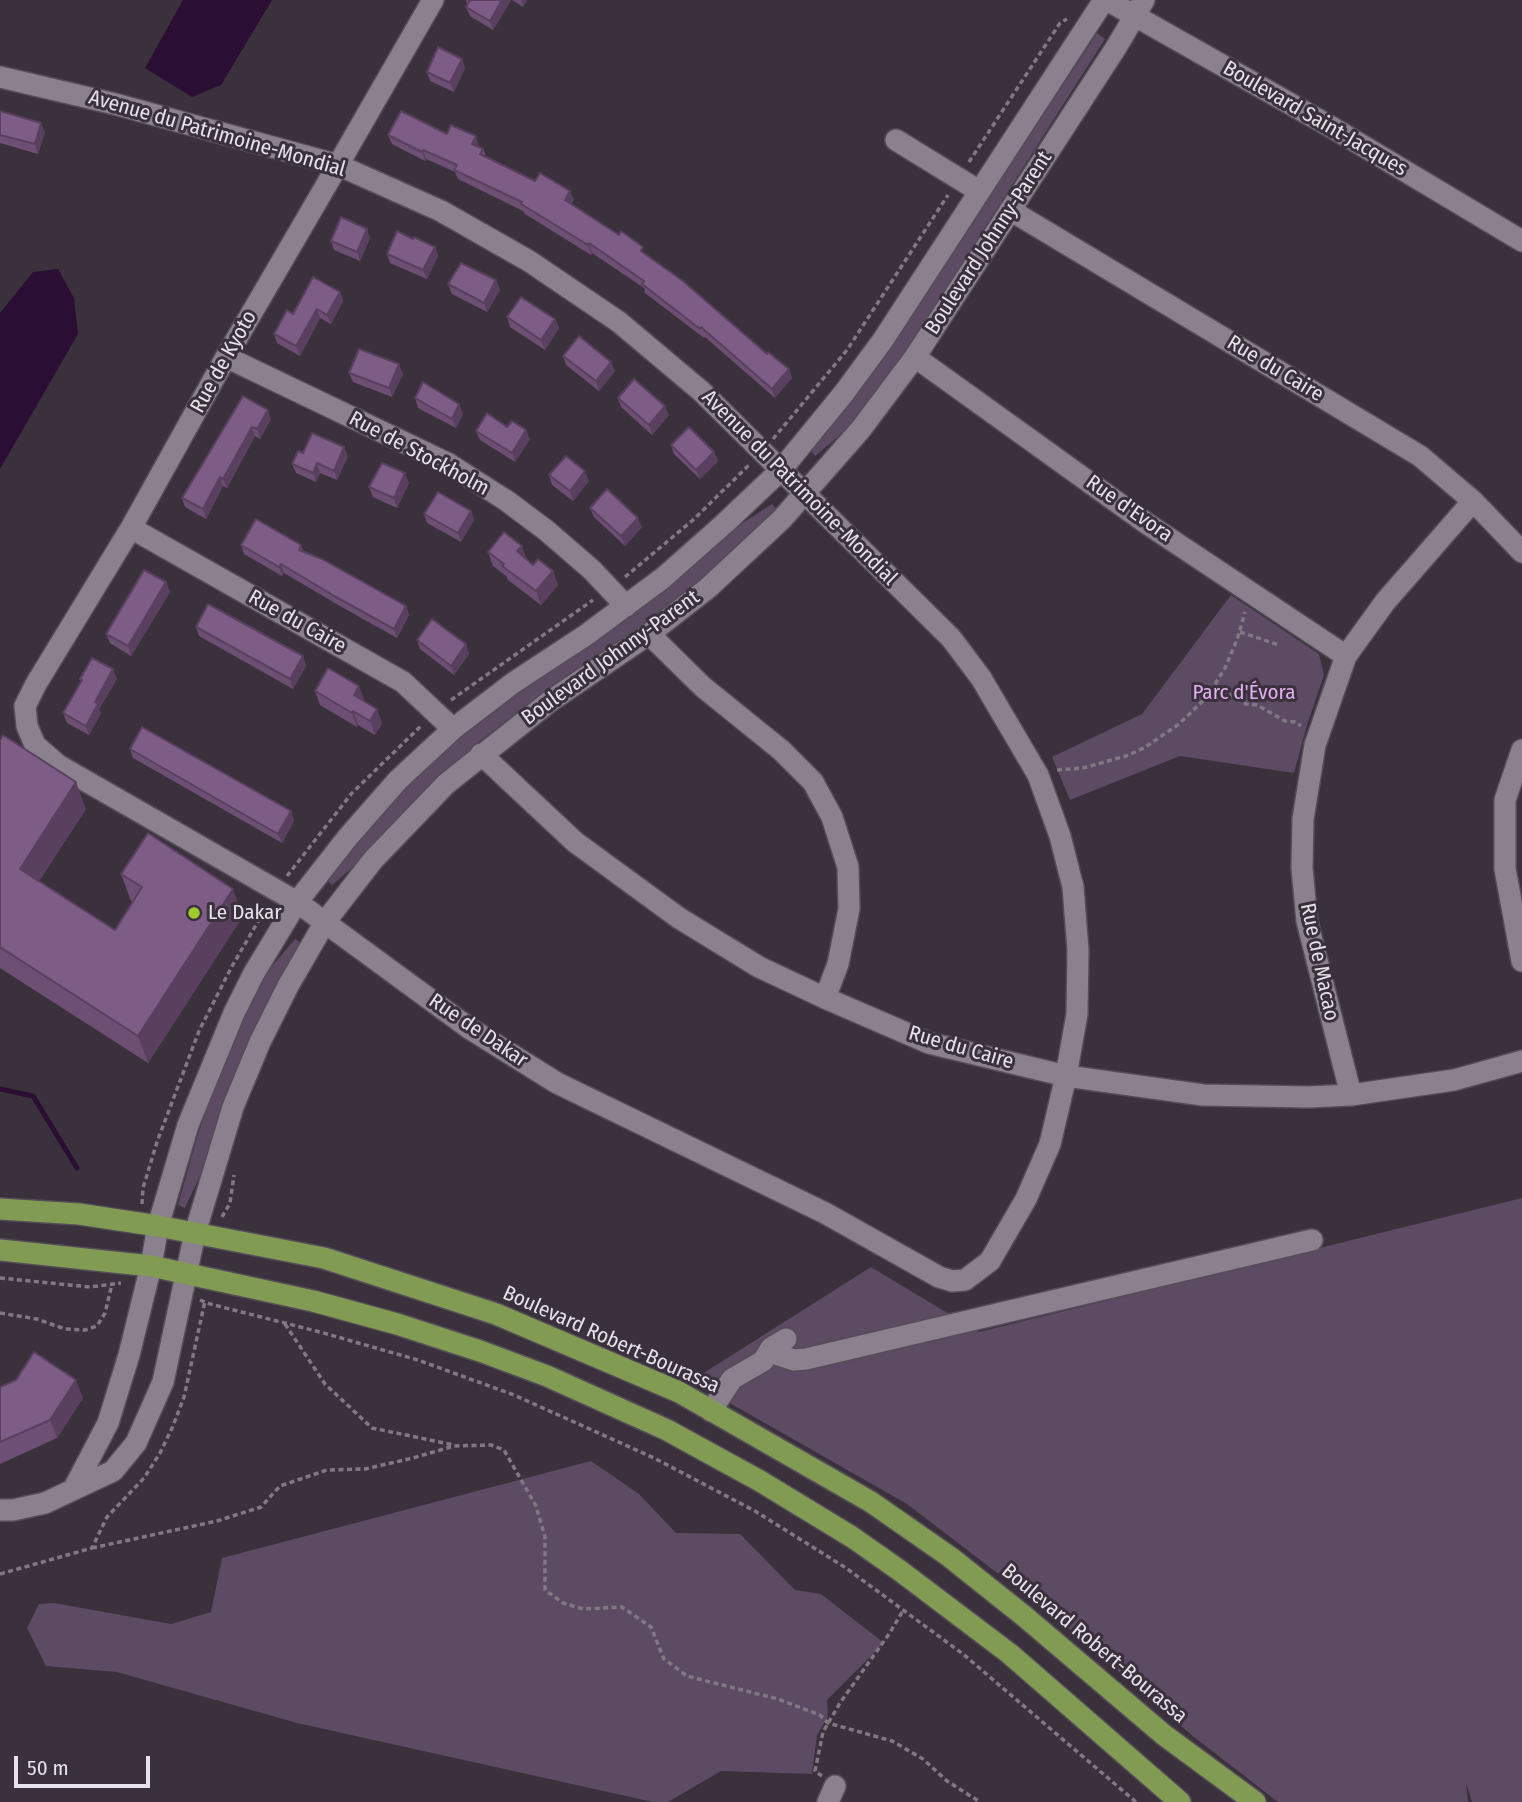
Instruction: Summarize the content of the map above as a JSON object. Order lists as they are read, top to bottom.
{
  "streets": {
    "highway": ["Boulevard Robert-Bourassa"],
    "street": [
      "Boulevard Saint-Jacques",
      "Avenue du Patrimoine-Mondial",
      "Boulevard Johnny-Parent",
      "Rue de Kyoto",
      "Rue du Caire",
      "Rue de Stockholm",
      "Rue d'Evora",
      "Rue de Macao",
      "Rue de Dakar"
    ]
  },
  "crossings": [
    ["Boulevard Saint-Jacques", "Boulevard Johnny-Parent"],
    ["Avenue du Patrimoine-Mondial", "Boulevard Johnny-Parent"],
    ["Avenue du Patrimoine-Mondial", "Rue de Kyoto"],
    ["Avenue du Patrimoine-Mondial", "Rue du Caire"],
    ["Avenue du Patrimoine-Mondial", "Rue de Dakar"],
    ["Boulevard Johnny-Parent", "Rue du Caire"],
    ["Boulevard Johnny-Parent", "Rue de Stockholm"],
    ["Boulevard Johnny-Parent", "Rue d'Evora"],
    ["Boulevard Johnny-Parent", "Rue de Dakar"],
    ["Boulevard Johnny-Parent", "Boulevard Robert-Bourassa"],
    ["Rue de Kyoto", "Rue du Caire"],
    ["Rue de Kyoto", "Rue de Stockholm"],
    ["Rue de Kyoto", "Rue de Dakar"],
    ["Rue du Caire", "Rue de Macao"],
    ["Rue d'Evora", "Rue de Macao"]
  ],
  "parks": ["Parc d'Évora"],
  "places": ["Le Dakar"],
  "scale_bar": "50 m"
}
